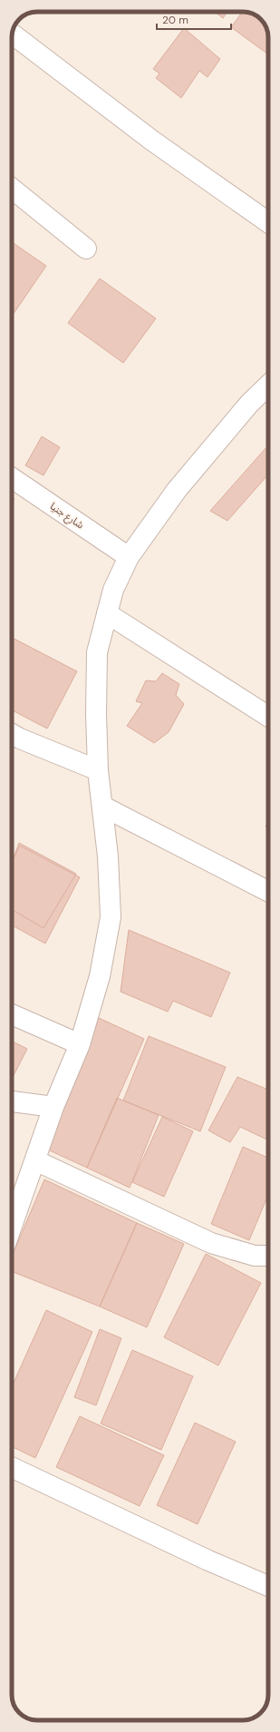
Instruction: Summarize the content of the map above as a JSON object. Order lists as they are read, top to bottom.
{
  "streets": {
    "street": ["شارع جنيا"]
  },
  "scale_bar": "20 m"
}
